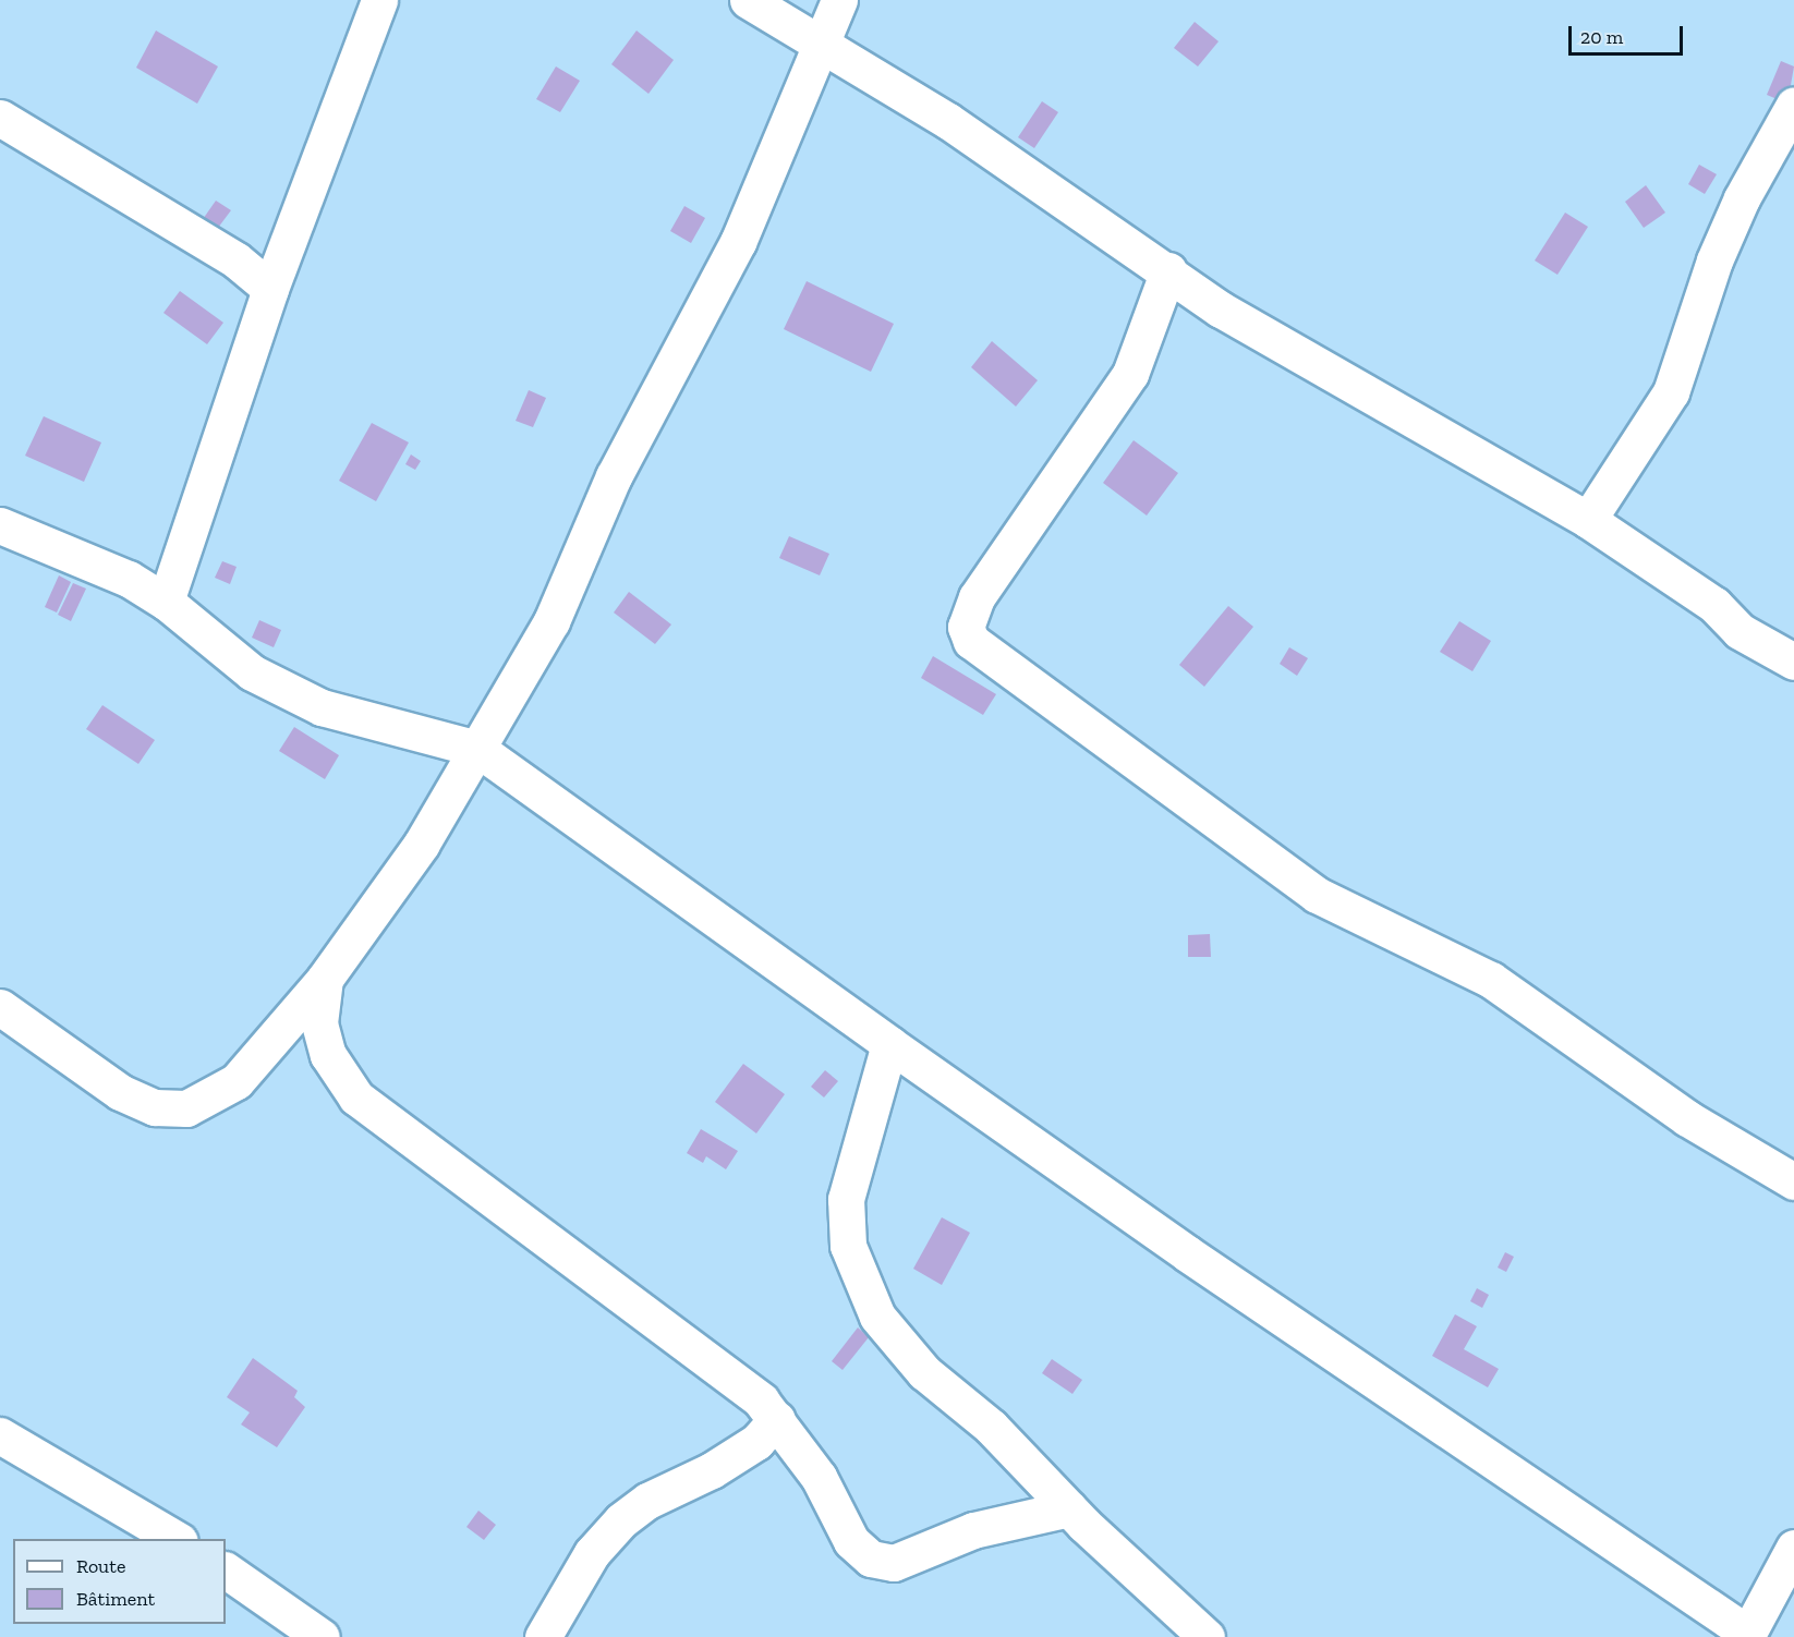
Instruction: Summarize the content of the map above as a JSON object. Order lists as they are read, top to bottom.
{
  "legend": ["Route", "Bâtiment"],
  "scale_bar": "20 m"
}
